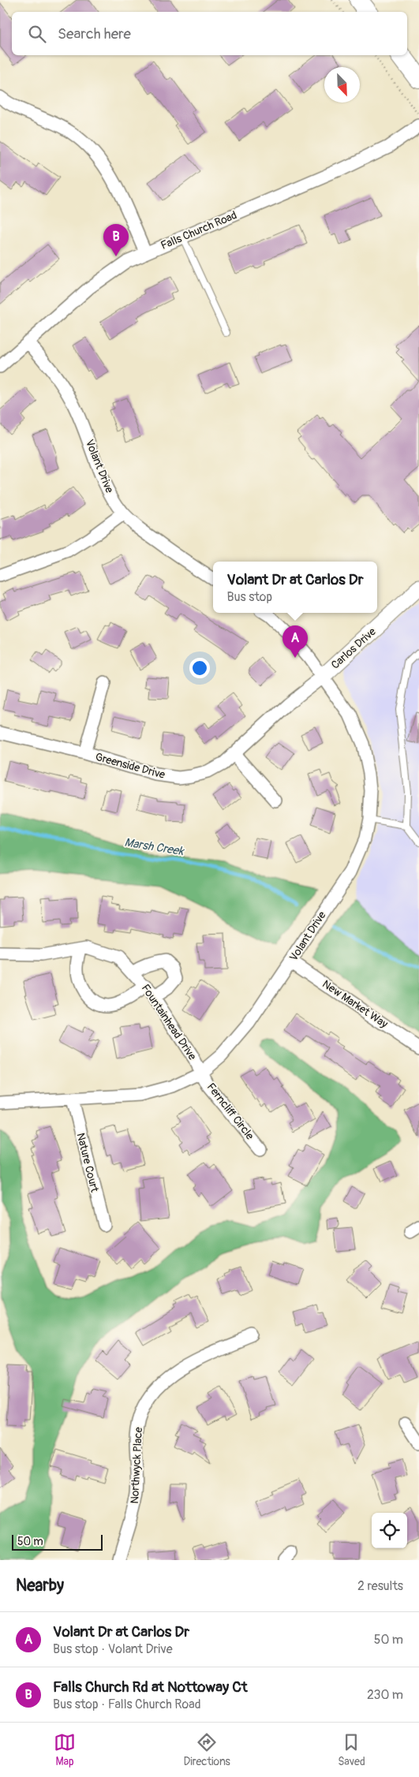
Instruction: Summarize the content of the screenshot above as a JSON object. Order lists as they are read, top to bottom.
{
  "streets": {
    "street": [
      "Falls Church Road",
      "Volant Drive",
      "Carlos Drive",
      "Greenside Drive",
      "New Market Way",
      "Fountainhead Drive",
      "Ferncliff Circle",
      "Nature Court",
      "Northwyck Place"
    ]
  },
  "crossings": [
    ["Falls Church Road", "Volant Drive"],
    ["Volant Drive", "Carlos Drive"],
    ["Volant Drive", "Greenside Drive"],
    ["Volant Drive", "New Market Way"],
    ["Volant Drive", "Fountainhead Drive"],
    ["Volant Drive", "Ferncliff Circle"],
    ["Volant Drive", "Nature Court"],
    ["Carlos Drive", "Greenside Drive"],
    ["Fountainhead Drive", "Ferncliff Circle"]
  ],
  "water": ["Marsh Creek"],
  "scale_bar": "50 m",
  "north": "bottom right",
  "page": {
    "search": "Search here",
    "pins": ["B", "A"],
    "popup": ["Volant Dr at Carlos Dr", "Bus stop"],
    "scale": "50 m",
    "heading": ["Nearby", "2 results"],
    "list": [
      {
        "mark": "A",
        "name": "Volant Dr at Carlos Dr",
        "note": "Bus stop · Volant Drive",
        "value": "50 m"
      },
      {
        "mark": "B",
        "name": "Falls Church Rd at Nottoway Ct",
        "note": "Bus stop · Falls Church Road",
        "value": "230 m"
      }
    ],
    "nav": ["Map", "Directions", "Saved"]
  }
}
